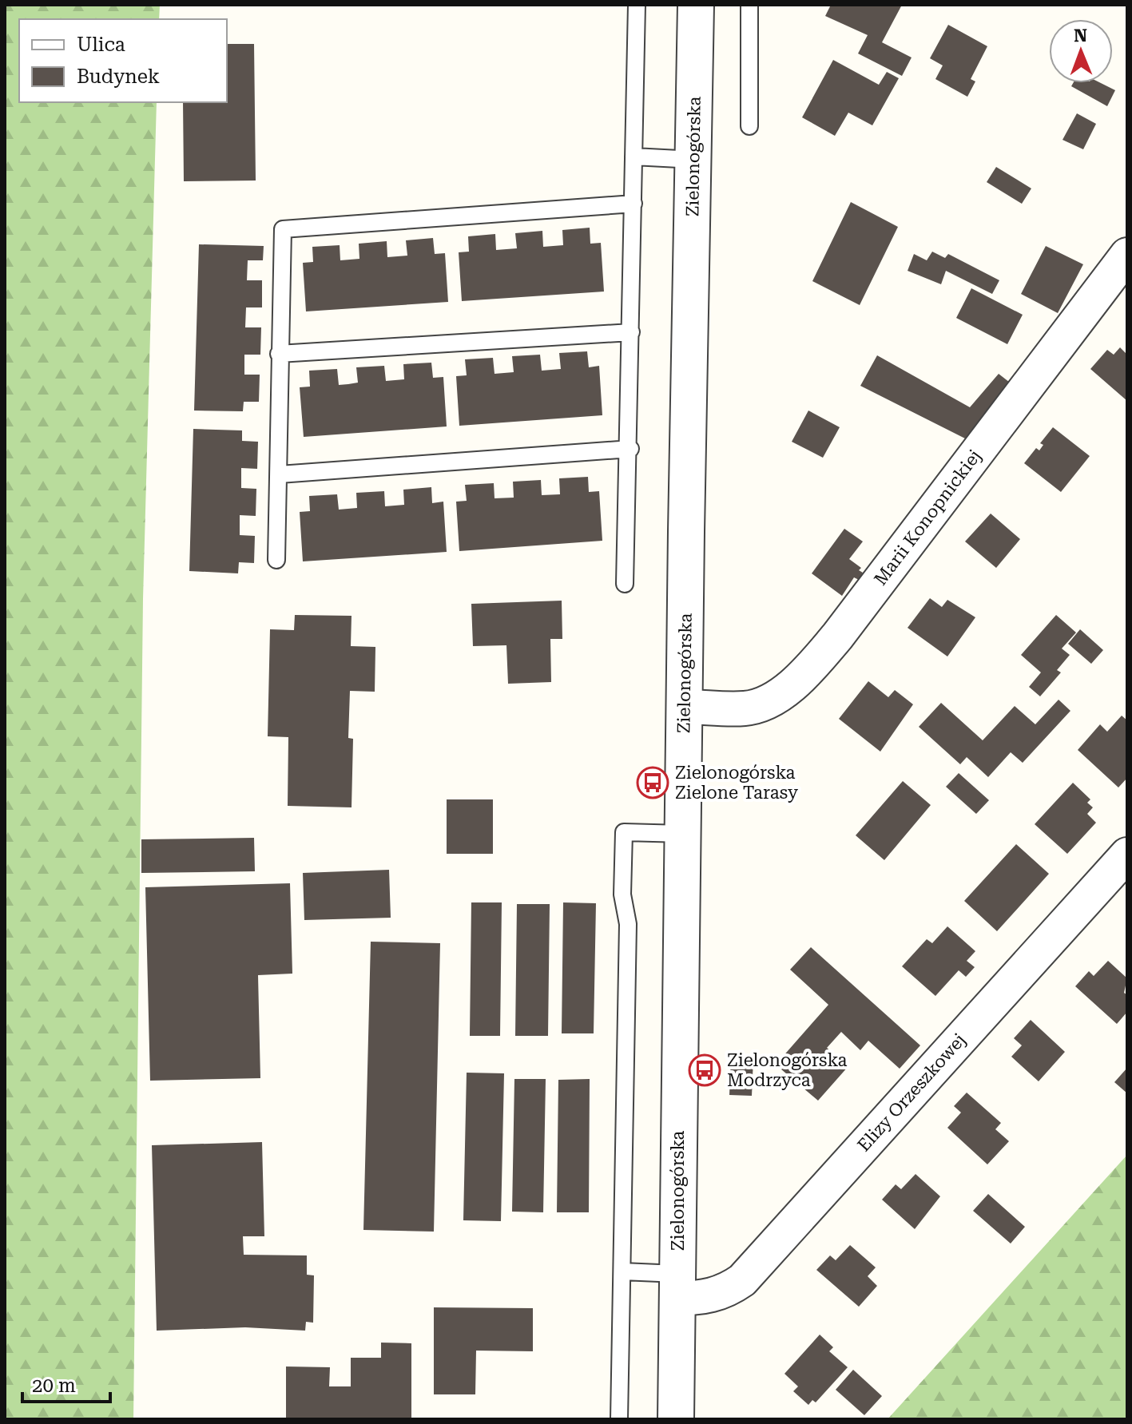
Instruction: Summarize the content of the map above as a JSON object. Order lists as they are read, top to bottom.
{
  "streets": {
    "street": ["Zielonogórska", "Marii Konopnickiej", "Elizy Orzeszkowej"]
  },
  "crossings": [
    ["Zielonogórska", "Marii Konopnickiej"],
    ["Zielonogórska", "Elizy Orzeszkowej"]
  ],
  "places": {
    "bus stop": ["Zielonogórska Zielone Tarasy", "Zielonogórska Modrzyca"]
  },
  "legend": ["Ulica", "Budynek"],
  "scale_bar": "20 m",
  "north": "top"
}
